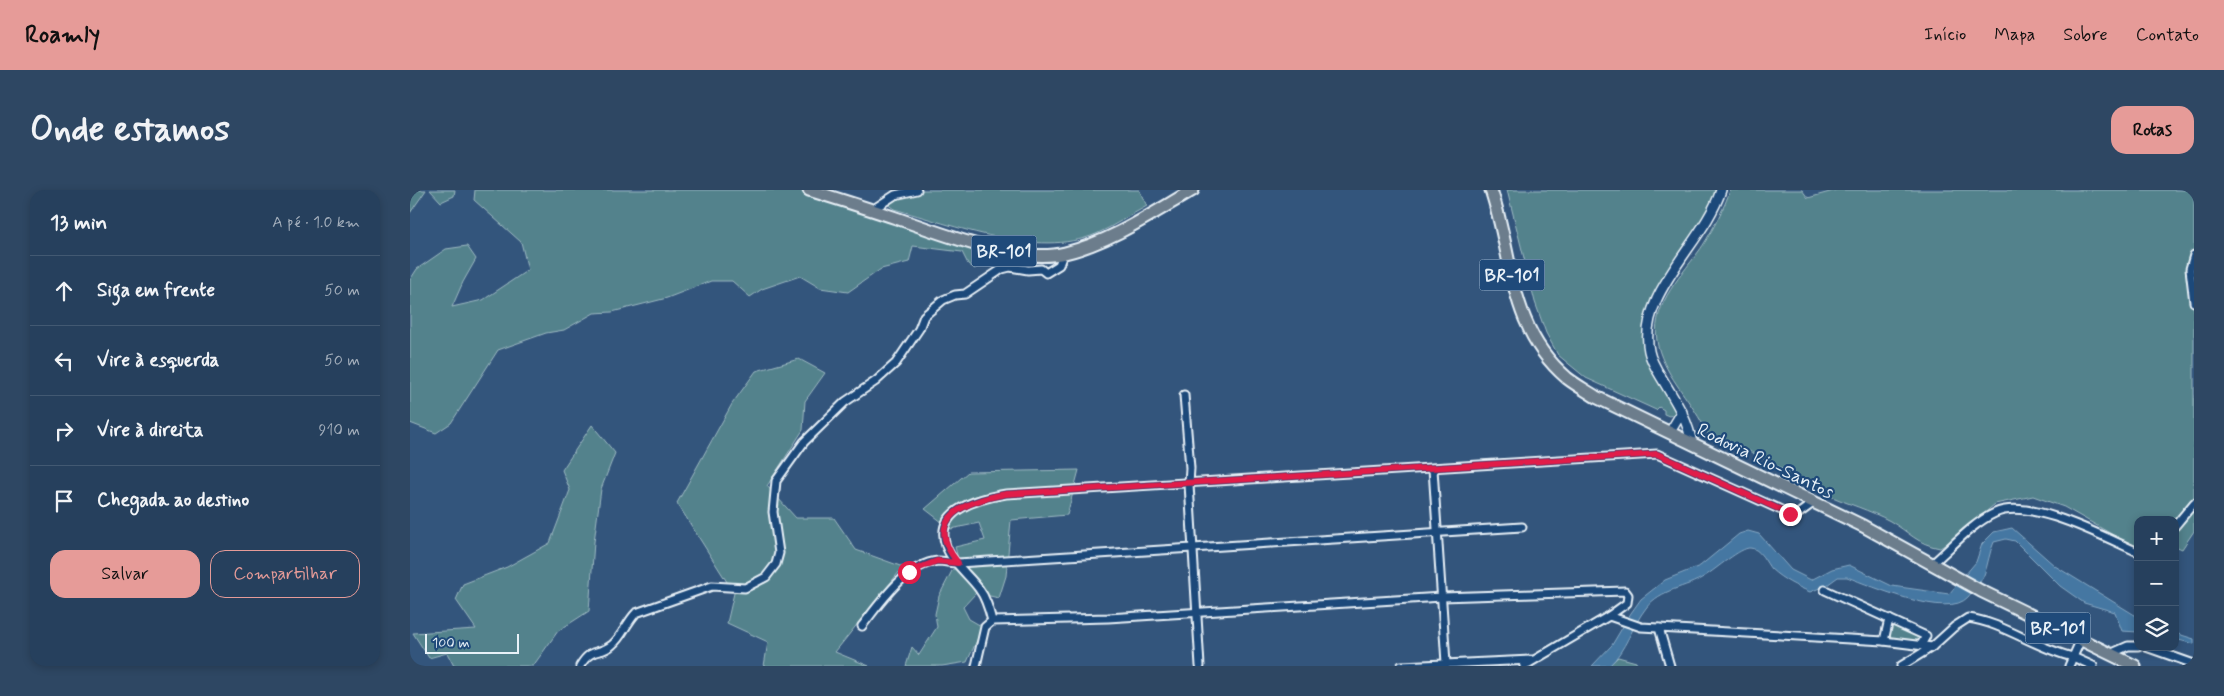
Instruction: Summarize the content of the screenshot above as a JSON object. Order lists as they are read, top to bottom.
{
  "streets": {
    "highway": ["BR-101", "Rodovia Rio-Santos"]
  },
  "scale_bar": "100 m",
  "page": {
    "header": "Roamly",
    "nav": [
      "Início",
      "Mapa",
      "Sobre",
      "Contato"
    ],
    "buttons": [
      "Rotas",
      ["Salvar", "Compartilhar"]
    ],
    "title": "Onde estamos",
    "heading": ["13 min", "A pé · 1.0 km"],
    "list": [
      ["Siga em frente", "50 m"],
      ["Vire à esquerda", "50 m"],
      ["Vire à direita", "910 m"],
      "Chegada ao destino"
    ],
    "map_buttons": ["+", "−"],
    "scale": "100 m"
  }
}
